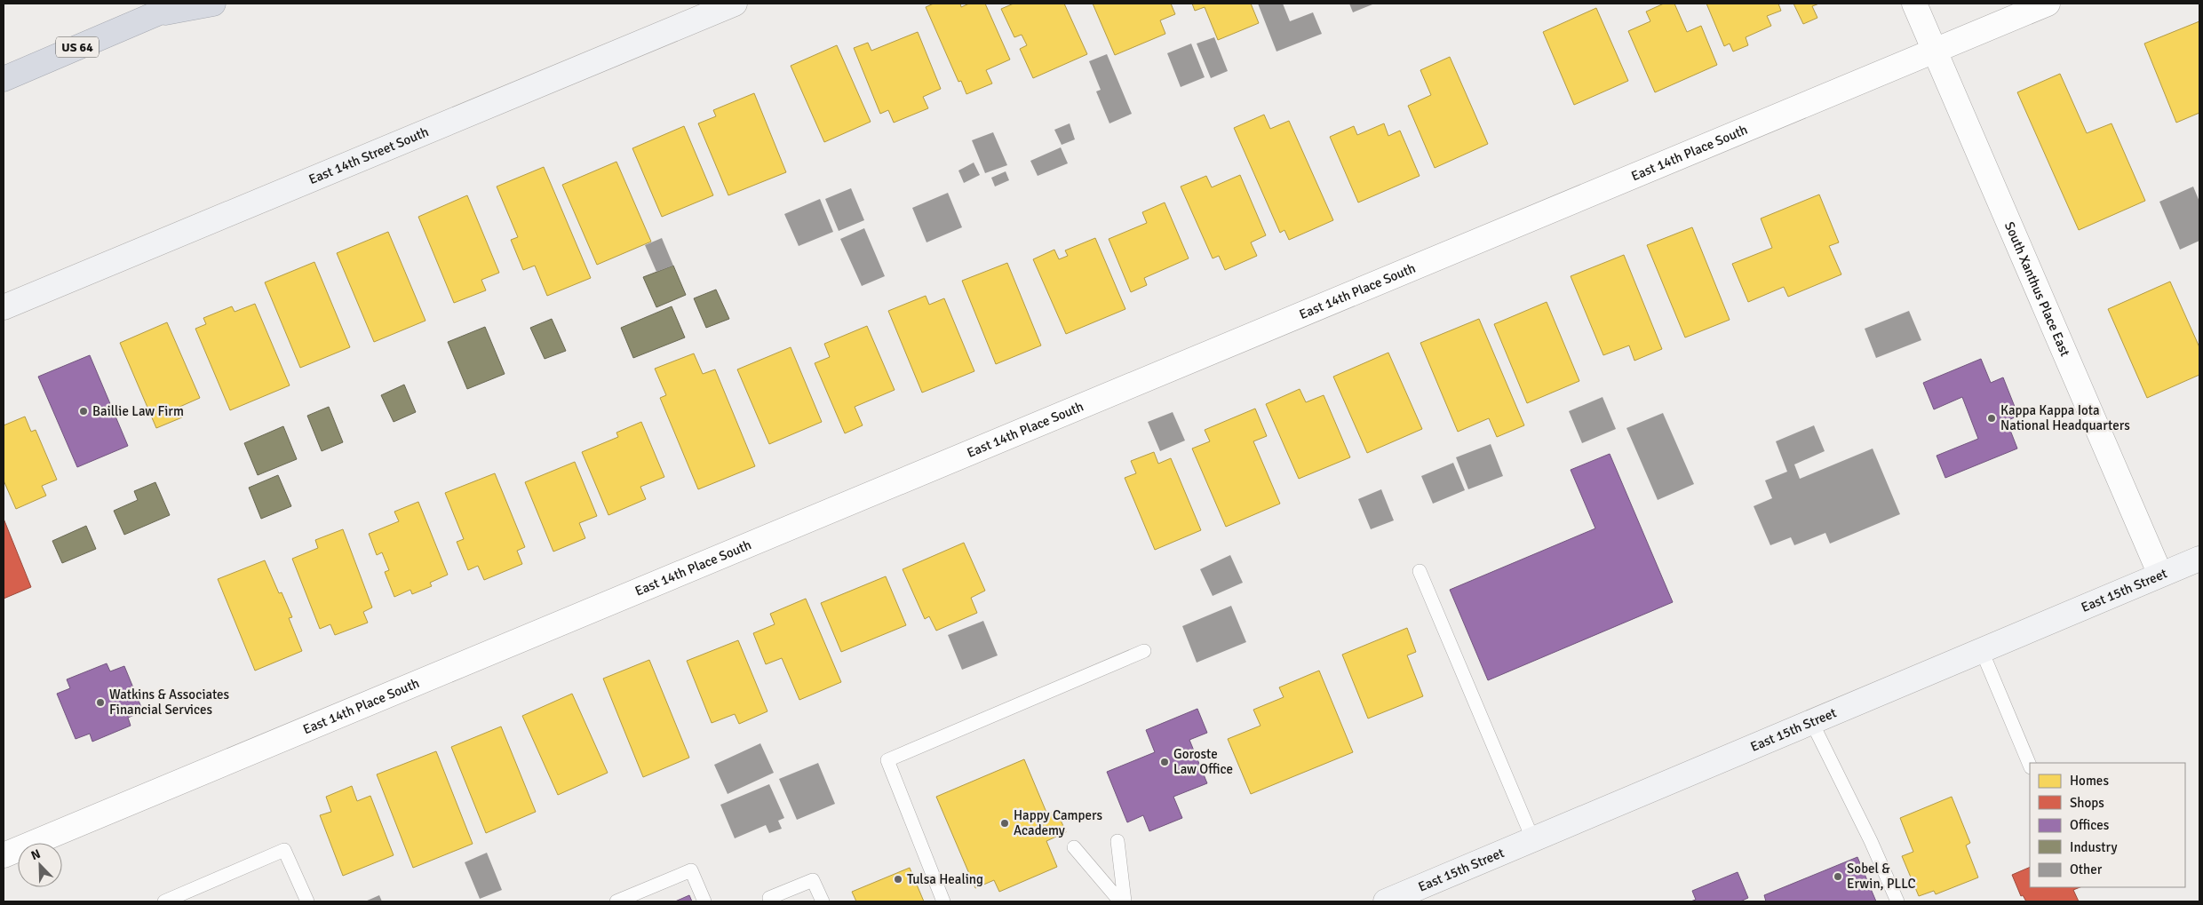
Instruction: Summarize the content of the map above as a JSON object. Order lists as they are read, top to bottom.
{
  "streets": {
    "highway": ["US 64"],
    "main road": ["East 14th Street South", "East 15th Street"],
    "street": ["East 14th Place South", "South Xanthus Place East"]
  },
  "crossings": [
    ["East 14th Place South", "South Xanthus Place East"],
    ["South Xanthus Place East", "East 15th Street"]
  ],
  "places": [
    "Baillie Law Firm",
    "Kappa Kappa Iota National Headquarters",
    "Watkins & Associates Financial Services",
    "Goroste Law Office",
    "Happy Campers Academy",
    "Sobel & Erwin, PLLC",
    "Tulsa Healing"
  ],
  "legend": [
    "Homes",
    "Shops",
    "Offices",
    "Industry",
    "Other"
  ],
  "north": "top left"
}
